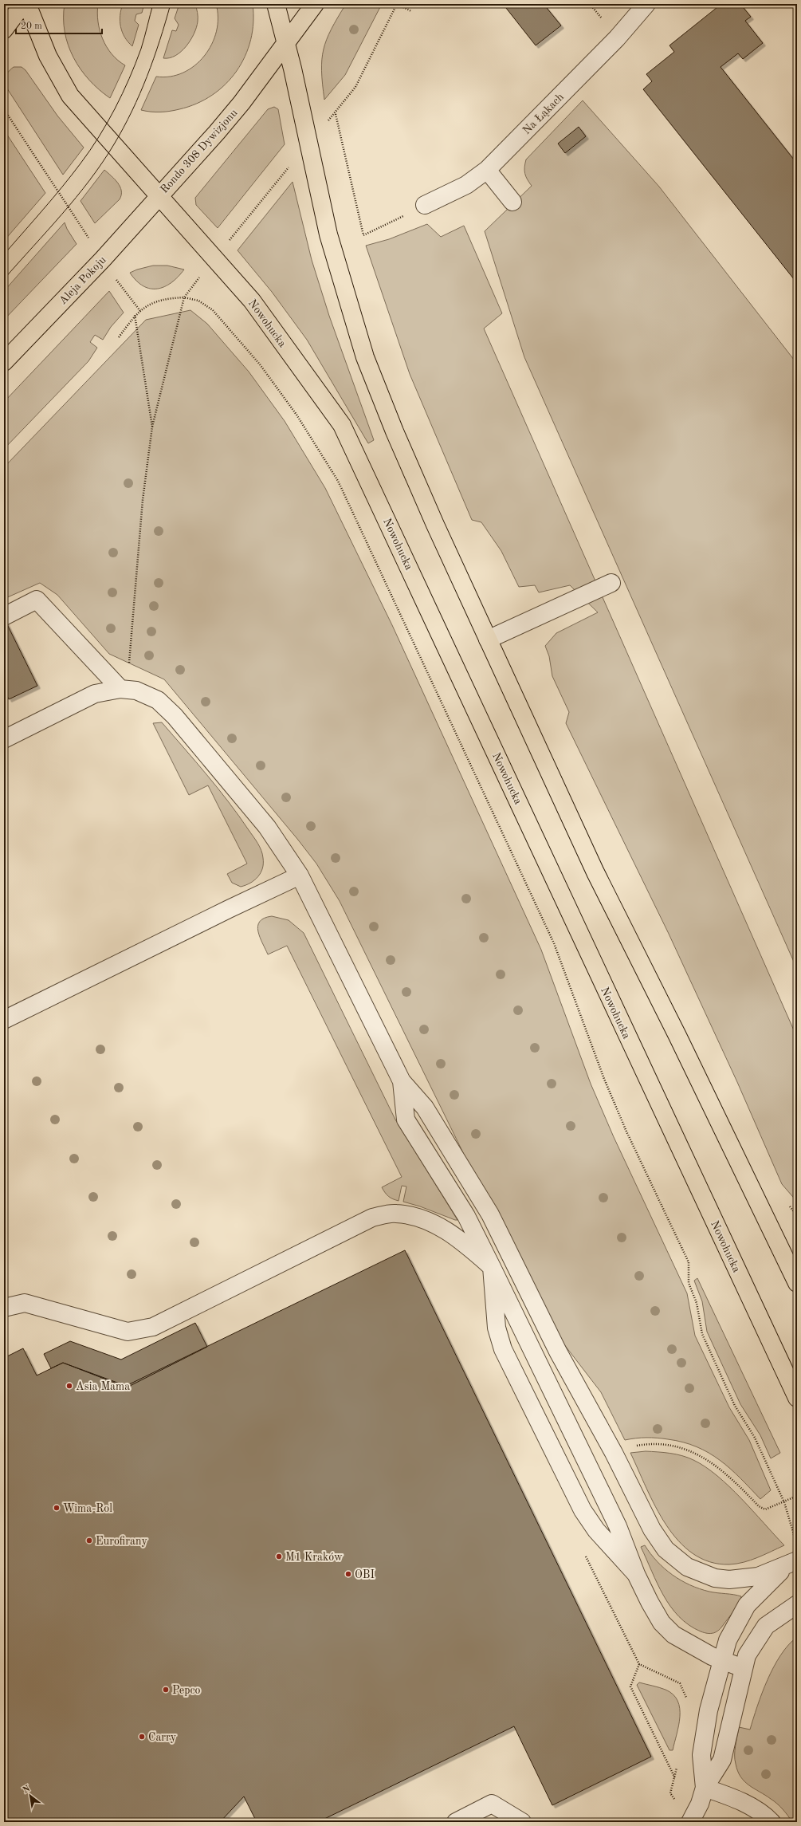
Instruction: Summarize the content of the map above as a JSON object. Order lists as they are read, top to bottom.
{
  "streets": {
    "main road": ["Rondo 308 Dywizjonu", "Aleja Pokoju", "Nowohucka"],
    "street": ["Na Łąkach"]
  },
  "crossings": [
    ["Rondo 308 Dywizjonu", "Aleja Pokoju"],
    ["Rondo 308 Dywizjonu", "Nowohucka"],
    ["Aleja Pokoju", "Nowohucka"]
  ],
  "places": [
    "Asia Mama",
    "Wima-Rol",
    "Eurofirany",
    "M1 Kraków",
    "OBI",
    "Pepco",
    "Carry"
  ],
  "scale_bar": "20 m",
  "north": "top left"
}
